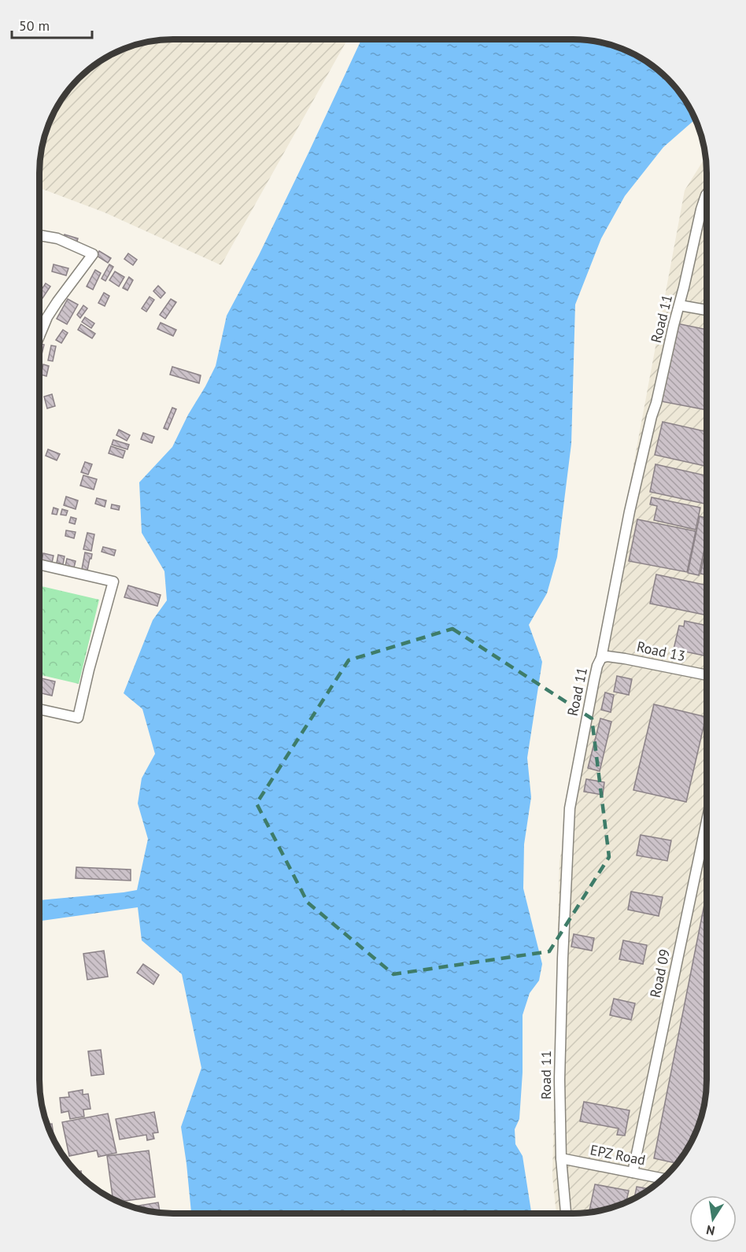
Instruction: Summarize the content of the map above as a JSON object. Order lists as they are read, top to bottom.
{
  "streets": {
    "street": [
      "Road 11",
      "Road 13",
      "Road 09",
      "EPZ Road"
    ]
  },
  "crossings": [
    ["Road 11", "Road 13"],
    ["Road 11", "EPZ Road"],
    ["Road 09", "EPZ Road"]
  ],
  "scale_bar": "50 m",
  "north": "bottom"
}
